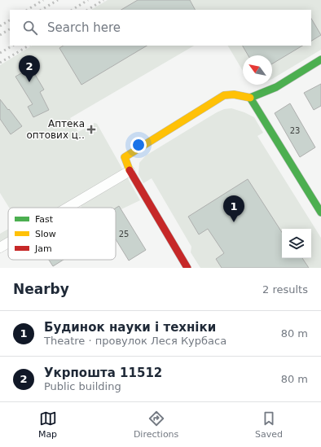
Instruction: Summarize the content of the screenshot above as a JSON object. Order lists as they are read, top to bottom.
{
  "places": {
    "health": ["Аптека оптових ц‥"]
  },
  "house_numbers": ["23", "25"],
  "legend": ["Fast", "Slow", "Jam"],
  "north": "top left",
  "page": {
    "search": "Search here",
    "pins": ["2", "1"],
    "heading": ["Nearby", "2 results"],
    "list": [
      {
        "mark": "1",
        "name": "Будинок науки і техніки",
        "note": "Theatre · провулок Леся Курбаса",
        "value": "80 m"
      },
      {
        "mark": "2",
        "name": "Укрпошта 11512",
        "note": "Public building",
        "value": "80 m"
      }
    ],
    "nav": ["Map", "Directions", "Saved"]
  }
}
